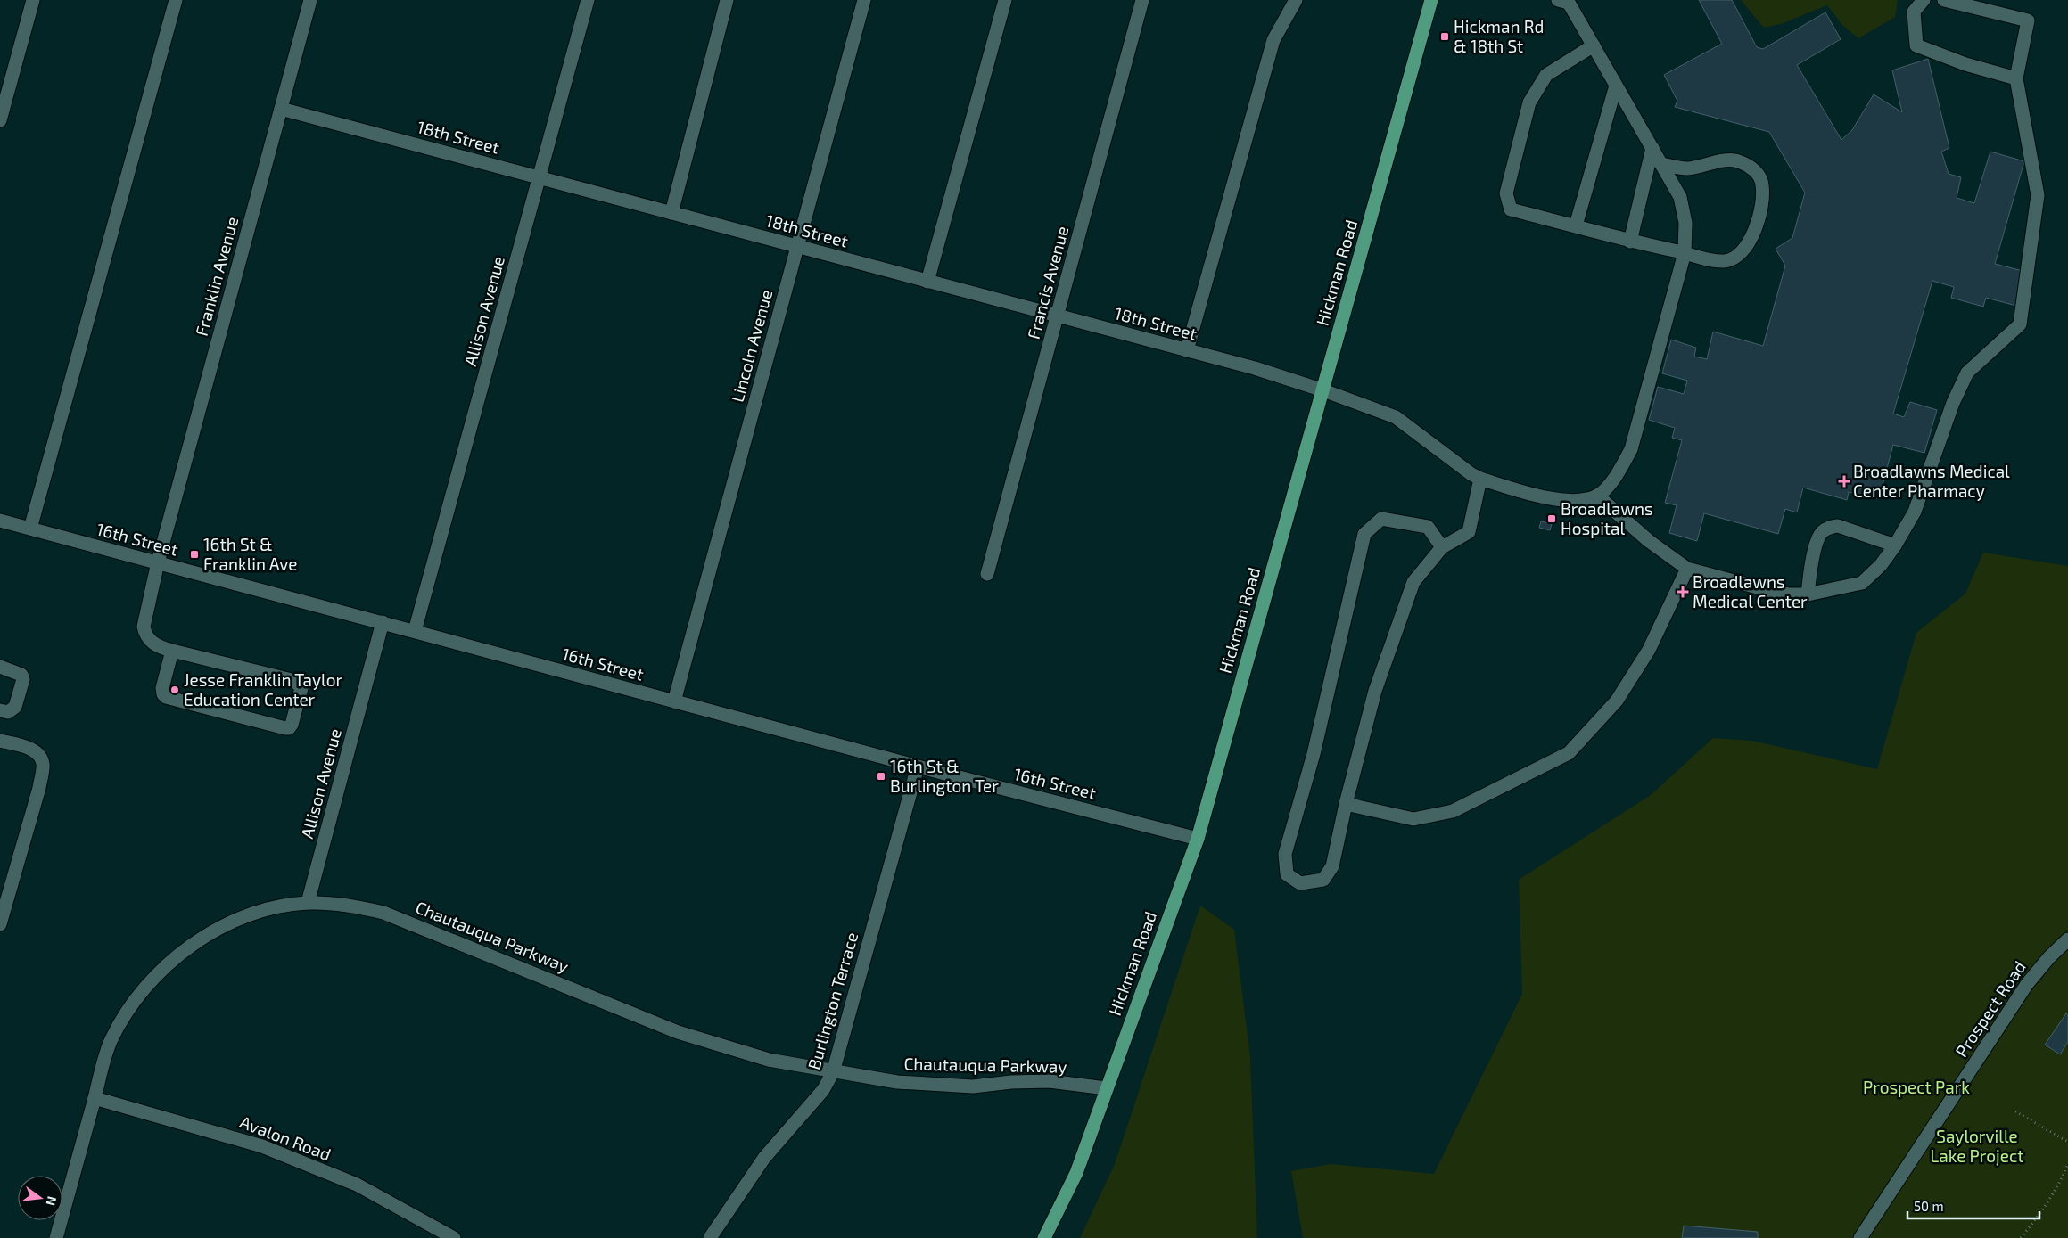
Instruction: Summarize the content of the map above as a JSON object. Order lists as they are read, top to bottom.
{
  "streets": {
    "main road": ["Hickman Road"],
    "street": [
      "18th Street",
      "Franklin Avenue",
      "Francis Avenue",
      "Allison Avenue",
      "Lincoln Avenue",
      "16th Street",
      "Chautauqua Parkway",
      "Burlington Terrace",
      "Prospect Road",
      "Avalon Road"
    ]
  },
  "crossings": [
    ["18th Street", "Hickman Road"],
    ["18th Street", "Franklin Avenue"],
    ["18th Street", "Francis Avenue"],
    ["18th Street", "Allison Avenue"],
    ["18th Street", "Lincoln Avenue"],
    ["Hickman Road", "16th Street"],
    ["Hickman Road", "Chautauqua Parkway"],
    ["Franklin Avenue", "16th Street"],
    ["Allison Avenue", "16th Street"],
    ["Allison Avenue", "Chautauqua Parkway"],
    ["Lincoln Avenue", "16th Street"],
    ["16th Street", "Burlington Terrace"],
    ["Chautauqua Parkway", "Burlington Terrace"],
    ["Chautauqua Parkway", "Avalon Road"]
  ],
  "parks": ["Prospect Park", "Saylorville Lake Project"],
  "places": {
    "transit": [
      "Hickman Rd & 18th St",
      "Broadlawns Hospital",
      "16th St & Franklin Ave",
      "16th St & Burlington Ter"
    ],
    "health": ["Broadlawns Medical Center Pharmacy", "Broadlawns Medical Center"],
    "other": ["Jesse Franklin Taylor Education Center"]
  },
  "scale_bar": "50 m",
  "north": "right"
}
